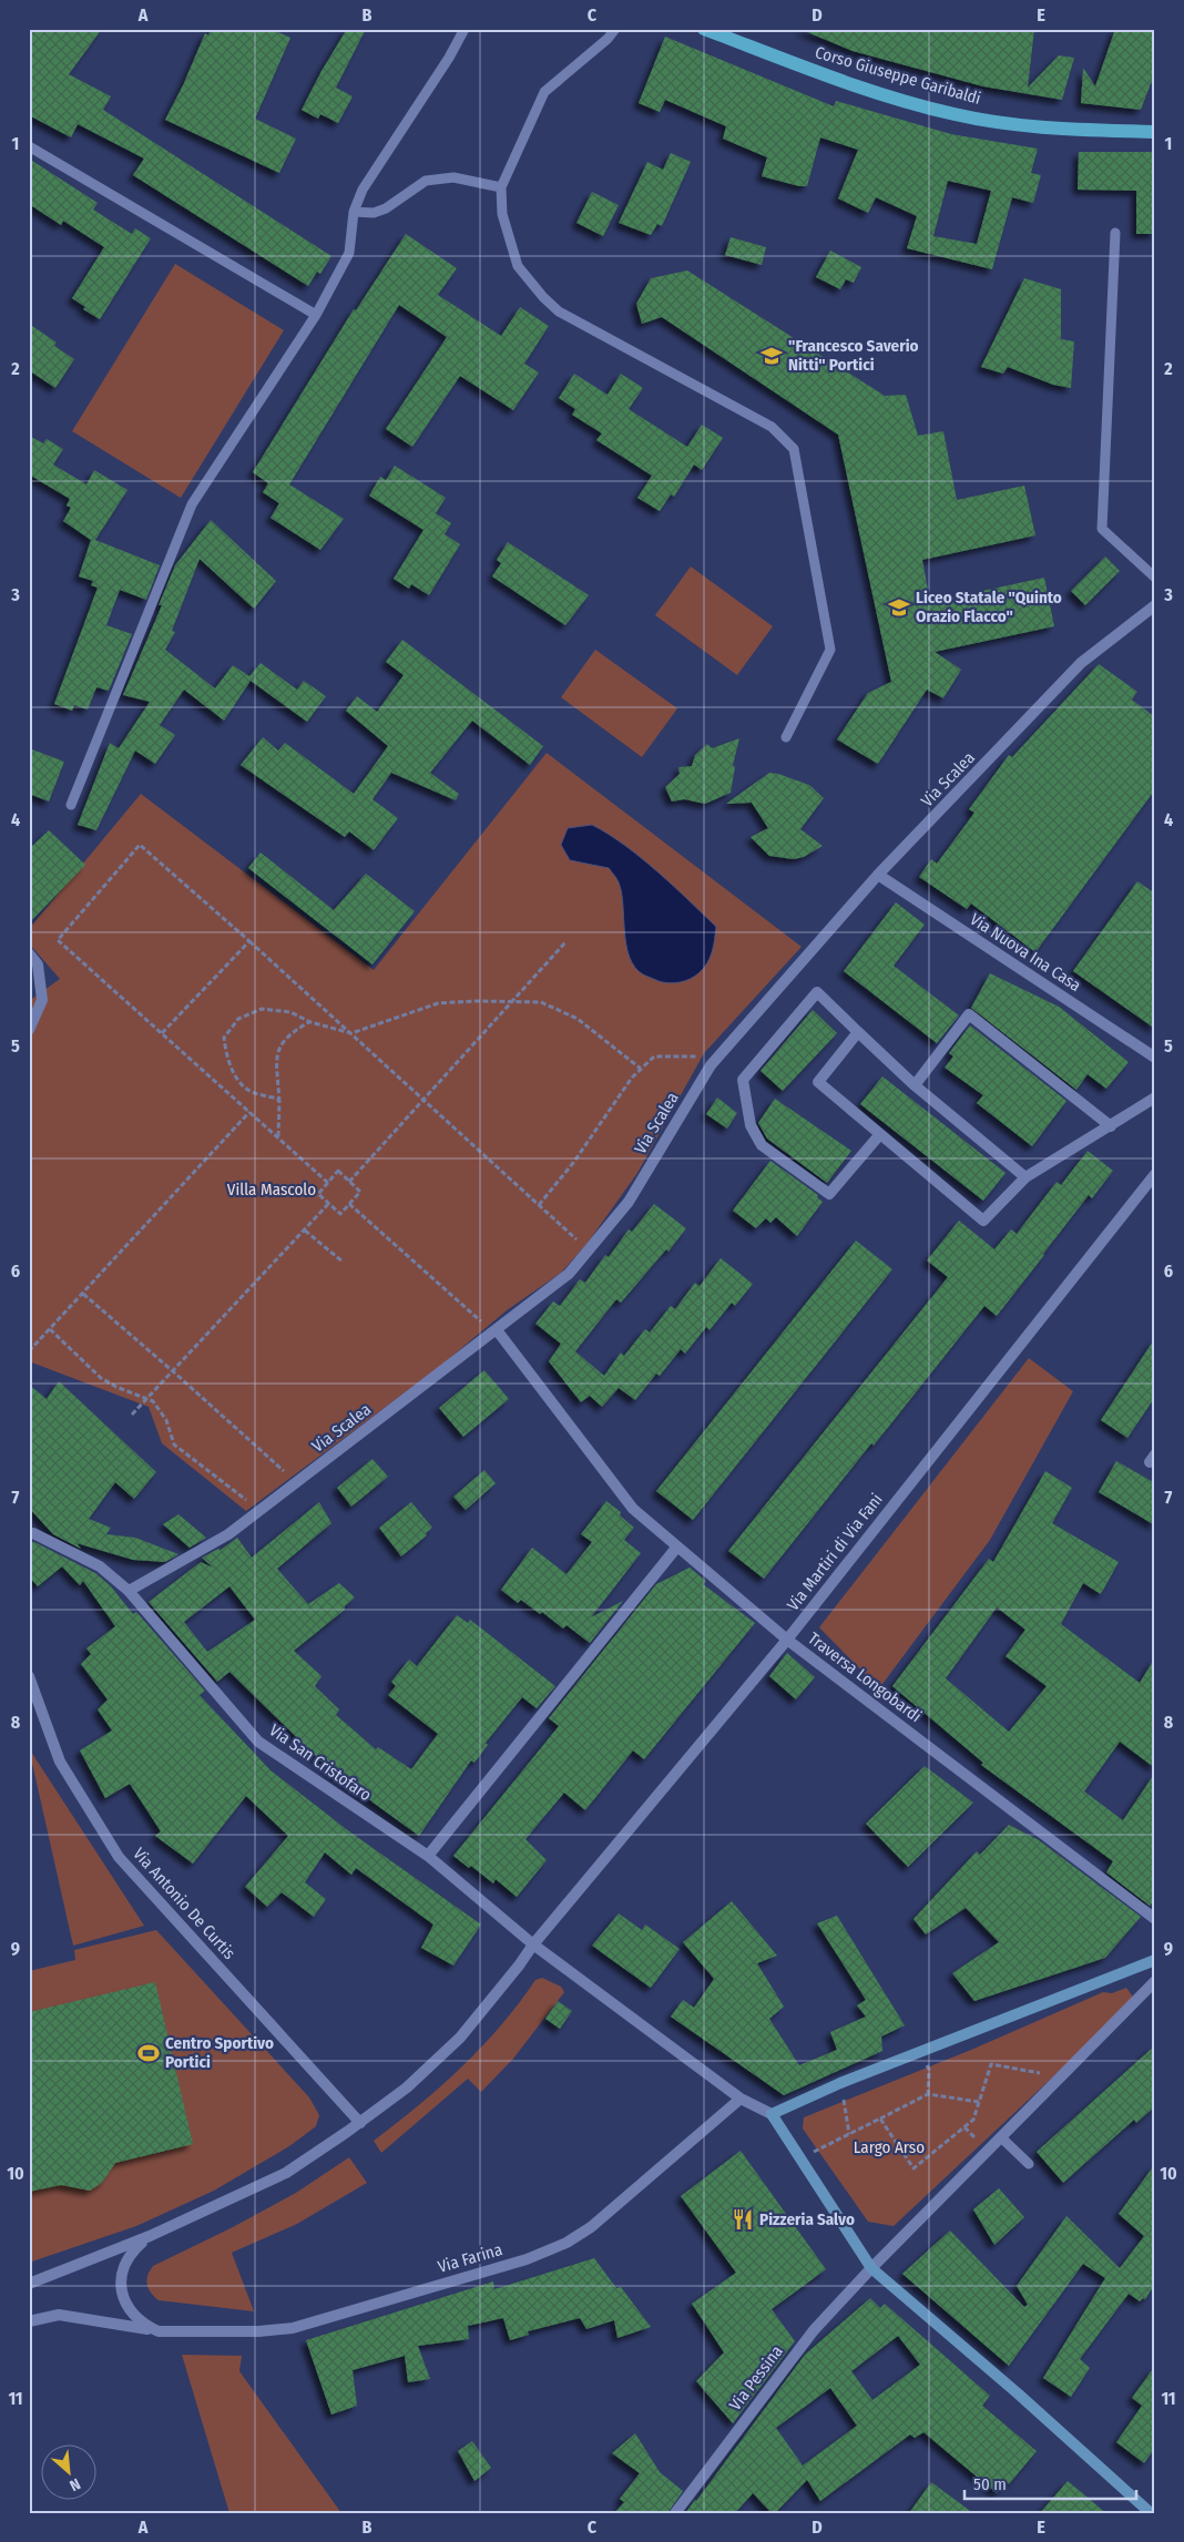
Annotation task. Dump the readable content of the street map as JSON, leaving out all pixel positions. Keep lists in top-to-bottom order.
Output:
{
  "streets": {
    "main road": ["Corso Giuseppe Garibaldi"],
    "street": [
      "Via Scalea",
      "Via Nuova Ina Casa",
      "Via Martiri di Via Fani",
      "Traversa Longobardi",
      "Via San Cristofaro",
      "Via Antonio De Curtis",
      "Via Farina",
      "Via Pessina"
    ]
  },
  "crossings": [
    ["Via Scalea", "Via Nuova Ina Casa"],
    ["Via Scalea", "Traversa Longobardi"],
    ["Via Scalea", "Via San Cristofaro"],
    ["Via Martiri di Via Fani", "Traversa Longobardi"],
    ["Via Martiri di Via Fani", "Via San Cristofaro"],
    ["Via Martiri di Via Fani", "Via Farina"],
    ["Via San Cristofaro", "Via Farina"],
    ["Via Antonio De Curtis", "Via Farina"]
  ],
  "parks": ["Villa Mascolo", "Largo Arso"],
  "places": {
    "school or university": ["\"Francesco Saverio Nitti\" Portici", "Liceo Statale \"Quinto Orazio Flacco\""],
    "sports": ["Centro Sportivo Portici"],
    "restaurant": ["Pizzeria Salvo"]
  },
  "scale_bar": "50 m",
  "north": "bottom right",
  "grid": {
    "columns": [
      "A",
      "B",
      "C",
      "D",
      "E"
    ],
    "rows": [
      "1",
      "2",
      "3",
      "4",
      "5",
      "6",
      "7",
      "8",
      "9",
      "10",
      "11"
    ]
  }
}
